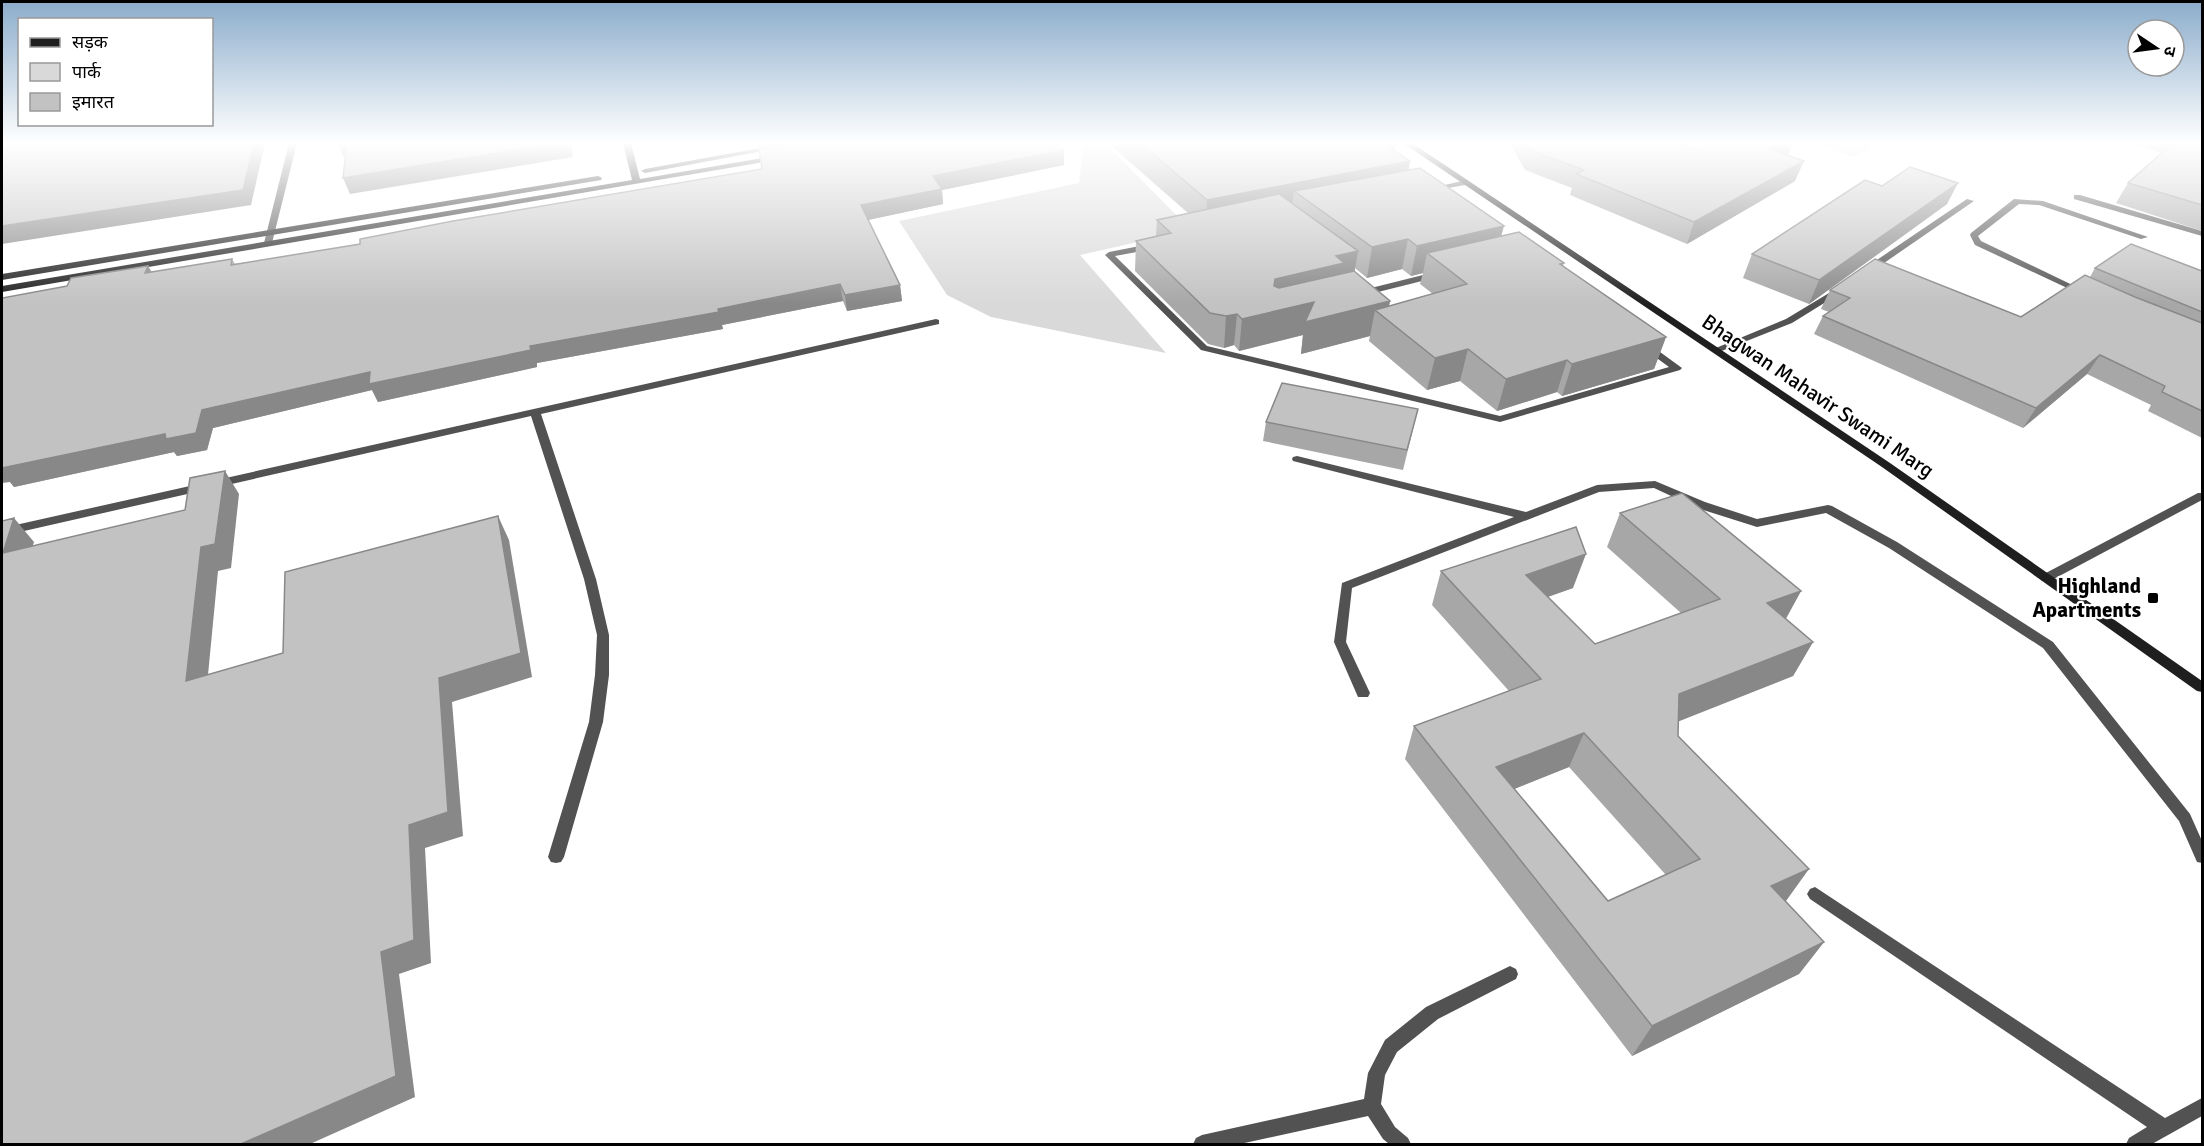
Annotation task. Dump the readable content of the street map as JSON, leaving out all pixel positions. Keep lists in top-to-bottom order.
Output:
{
  "streets": {
    "street": ["Bhagwan Mahavir Swami Marg"]
  },
  "places": {
    "transit": ["Highland Apartments"]
  },
  "legend": ["सड़क", "पार्क", "इमारत"],
  "north": "right"
}
